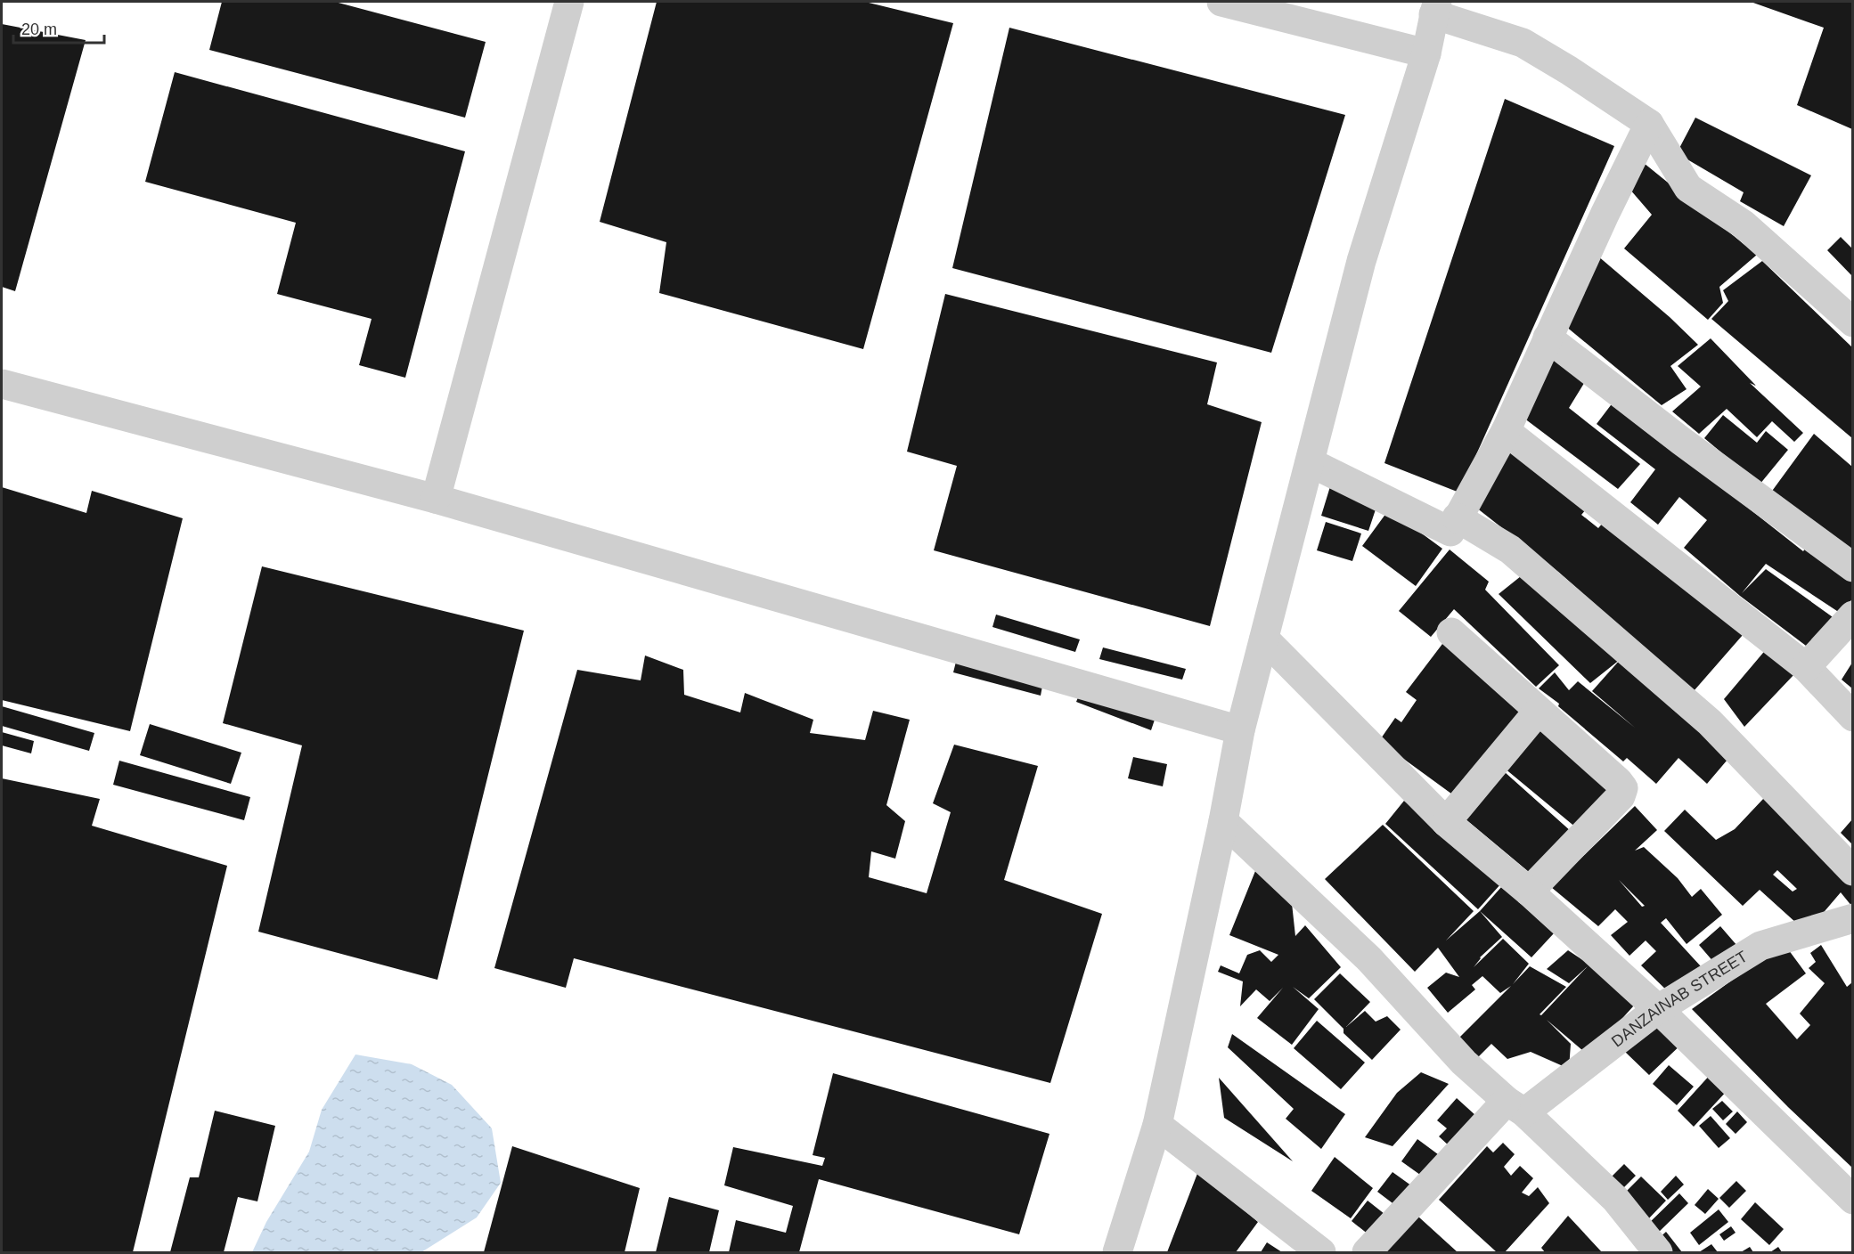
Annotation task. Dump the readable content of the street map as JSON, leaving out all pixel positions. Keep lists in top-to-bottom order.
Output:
{
  "streets": {
    "street": ["DANZAINAB STREET"]
  },
  "scale_bar": "20 m"
}
